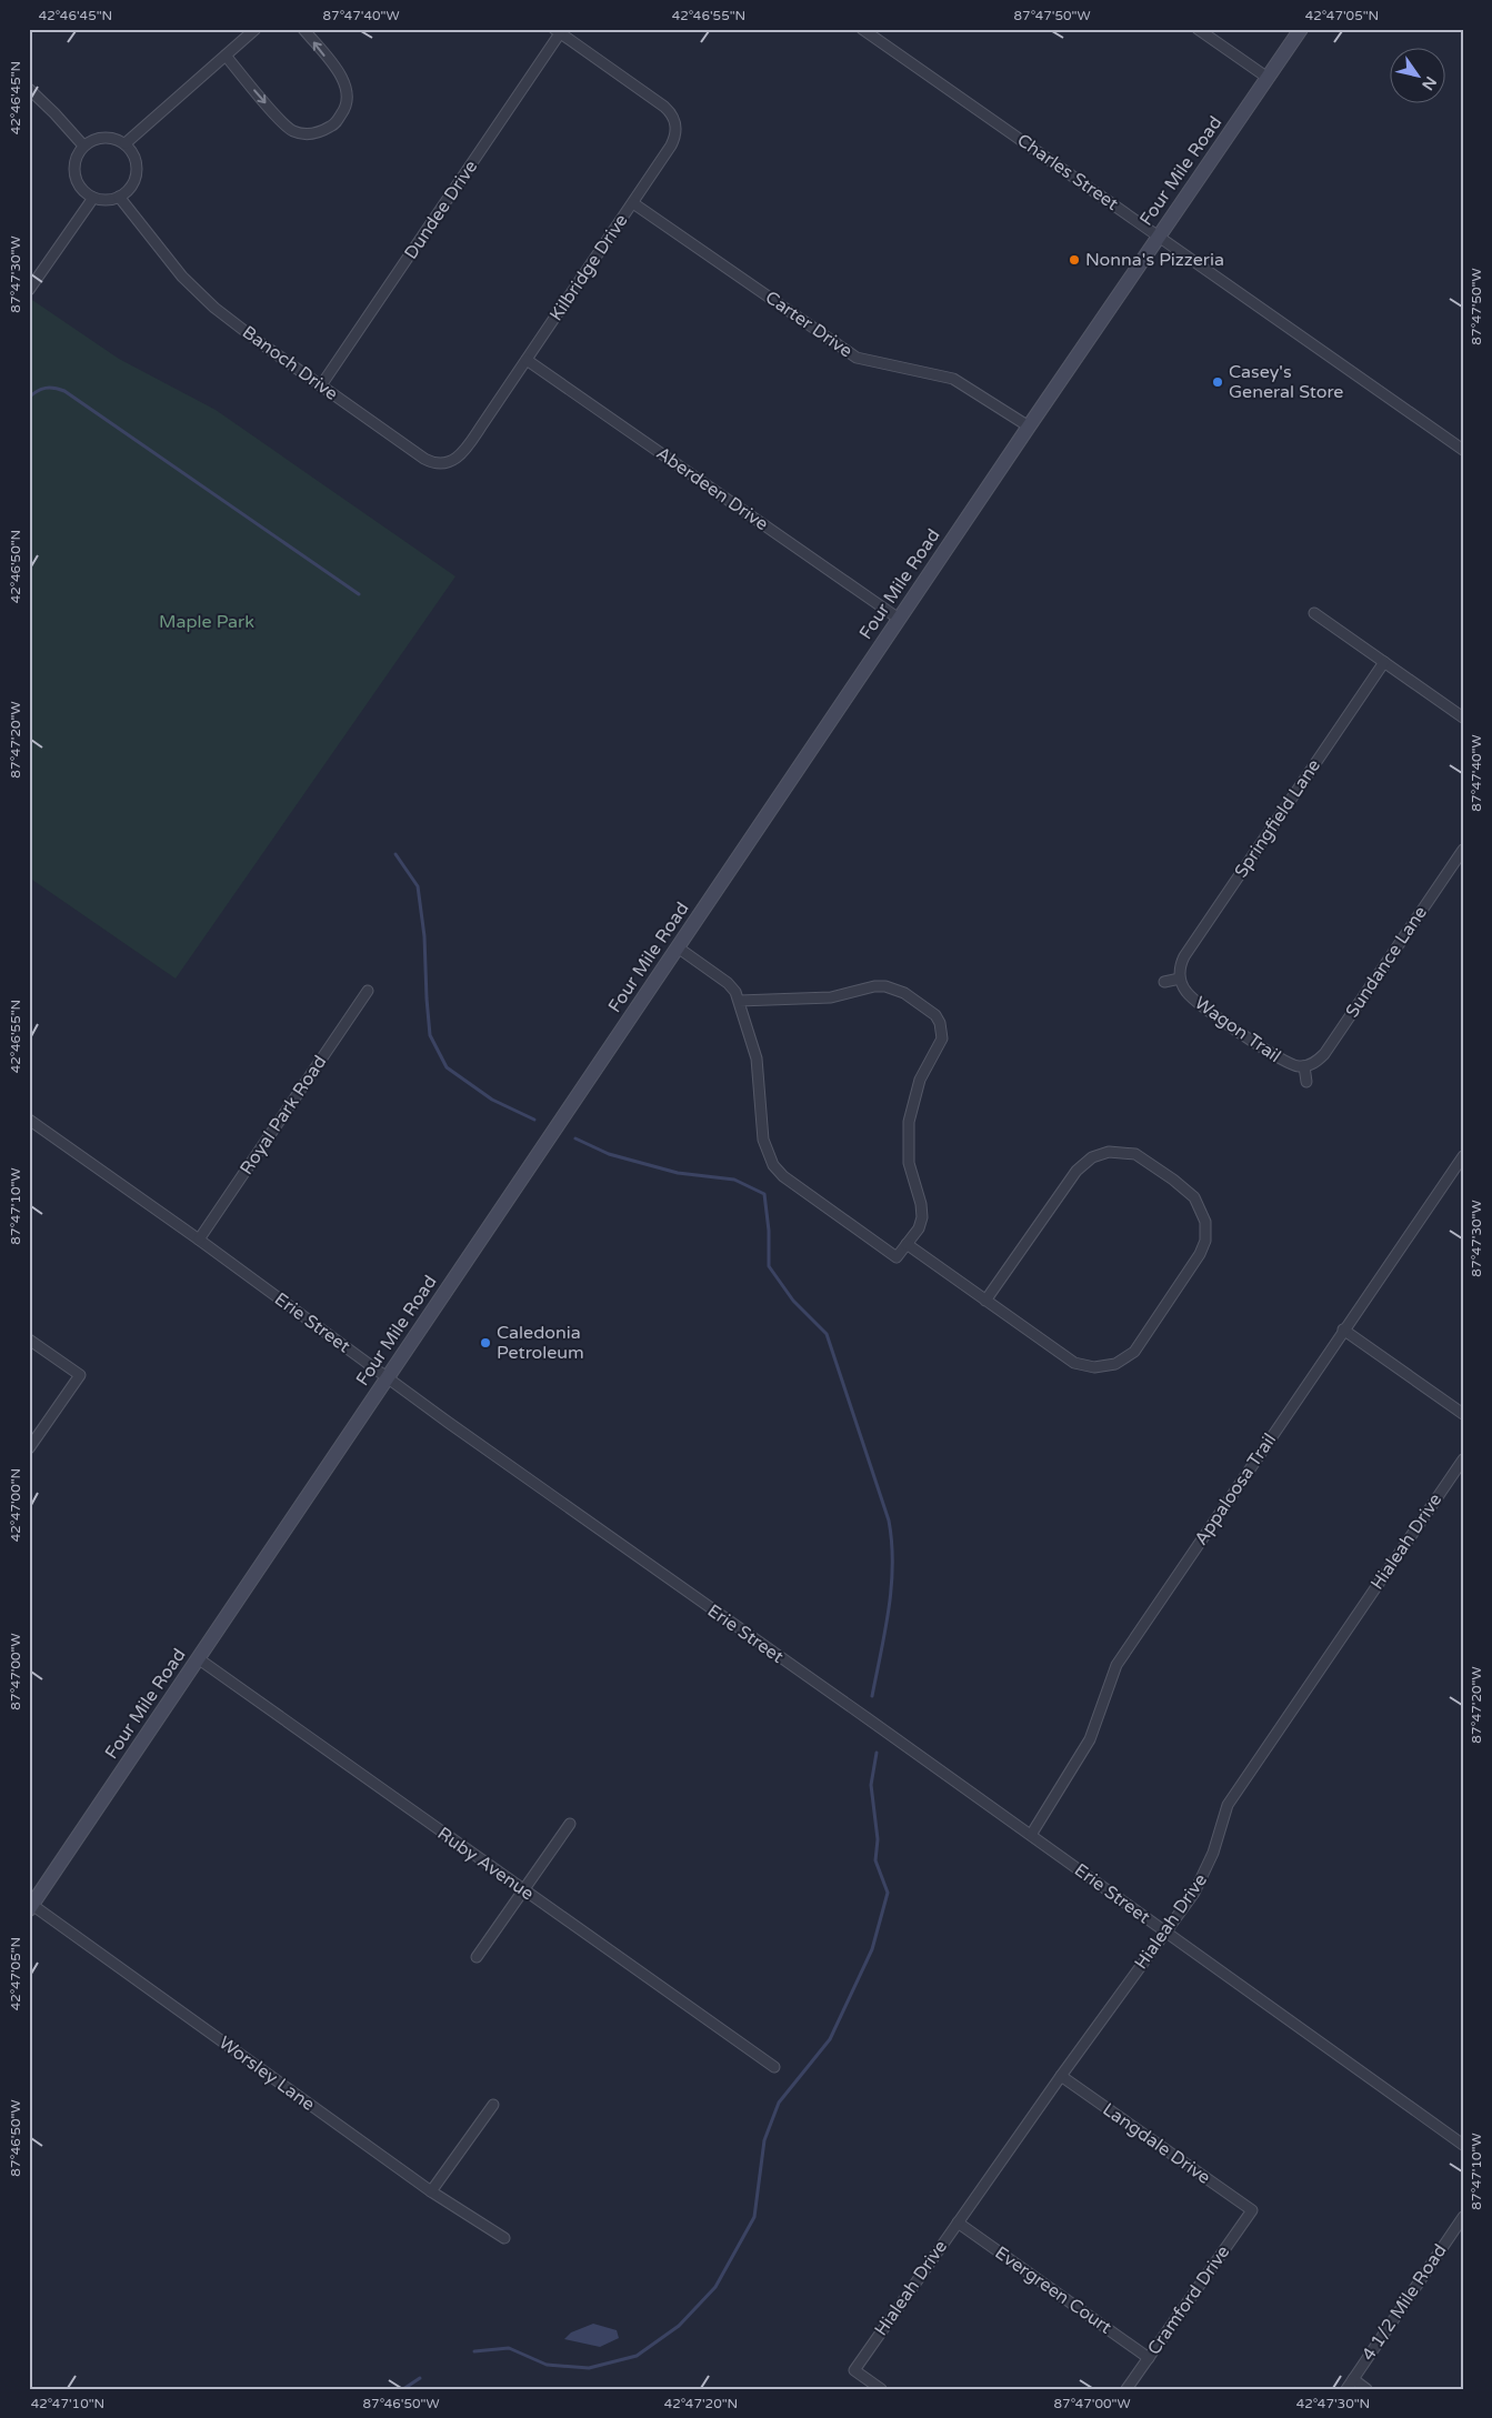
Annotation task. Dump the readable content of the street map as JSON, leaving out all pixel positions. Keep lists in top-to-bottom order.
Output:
{
  "streets": {
    "main road": ["Four Mile Road"],
    "street": [
      "Charles Street",
      "Dundee Drive",
      "Kilbridge Drive",
      "Carter Drive",
      "Banoch Drive",
      "Aberdeen Drive",
      "Springfield Lane",
      "Sundance Lane",
      "Wagon Trail",
      "Royal Park Road",
      "Erie Street",
      "Appaloosa Trail",
      "Hialeah Drive",
      "Ruby Avenue",
      "Worsley Lane",
      "Langdale Drive",
      "Evergreen Court",
      "Cramford Drive",
      "4 1/2 Mile Road"
    ]
  },
  "crossings": [
    ["Four Mile Road", "Charles Street"],
    ["Four Mile Road", "Carter Drive"],
    ["Four Mile Road", "Aberdeen Drive"],
    ["Four Mile Road", "Erie Street"],
    ["Four Mile Road", "Ruby Avenue"],
    ["Four Mile Road", "Worsley Lane"],
    ["Dundee Drive", "Kilbridge Drive"],
    ["Dundee Drive", "Banoch Drive"],
    ["Kilbridge Drive", "Carter Drive"],
    ["Kilbridge Drive", "Banoch Drive"],
    ["Kilbridge Drive", "Aberdeen Drive"],
    ["Springfield Lane", "Wagon Trail"],
    ["Sundance Lane", "Wagon Trail"],
    ["Royal Park Road", "Erie Street"],
    ["Erie Street", "Appaloosa Trail"],
    ["Erie Street", "Hialeah Drive"],
    ["Hialeah Drive", "Langdale Drive"],
    ["Hialeah Drive", "Evergreen Court"],
    ["Langdale Drive", "Cramford Drive"],
    ["Evergreen Court", "Cramford Drive"]
  ],
  "parks": ["Maple Park"],
  "places": ["Nonna's Pizzeria", "Casey's General Store", "Caledonia Petroleum"],
  "north": "bottom right",
  "coordinates": [
    "42°46'45\"N",
    "87°47'40\"W",
    "42°46'55\"N",
    "87°47'50\"W",
    "42°47'05\"N",
    "87°47'30\"W",
    "42°46'50\"N",
    "87°47'20\"W",
    "87°47'10\"W",
    "42°47'00\"N",
    "87°47'00\"W",
    "87°46'50\"W",
    "42°47'10\"N",
    "42°47'20\"N",
    "42°47'30\"N"
  ]
}
